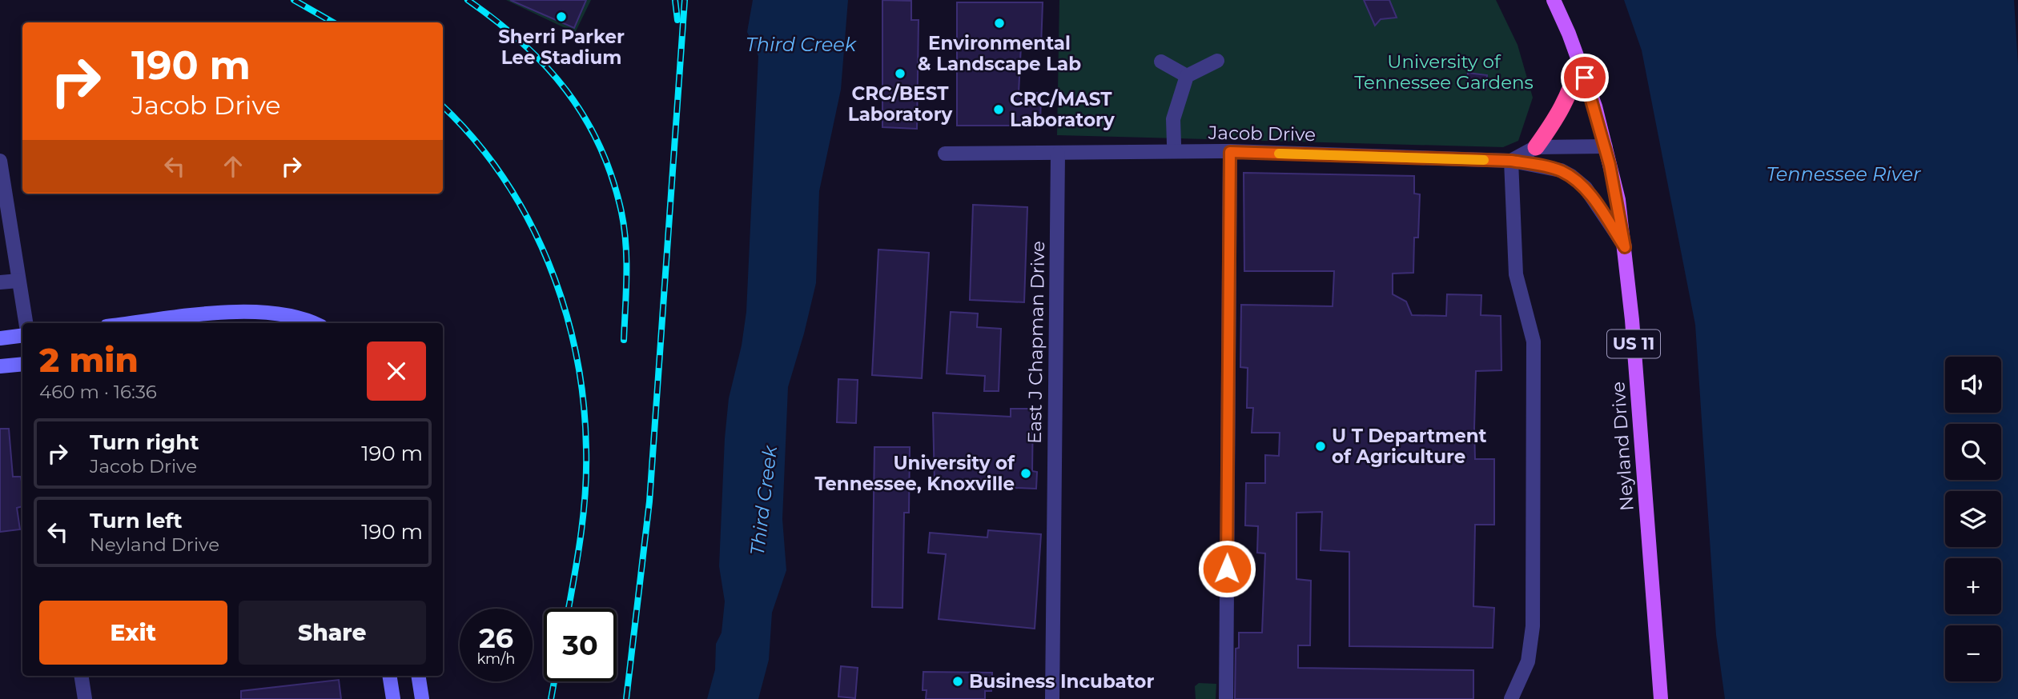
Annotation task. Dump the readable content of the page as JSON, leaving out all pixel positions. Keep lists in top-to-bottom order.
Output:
{
  "streets": {
    "main road": ["US 11", "Neyland Drive"],
    "street": ["Jacob Drive", "East J Chapman Drive"]
  },
  "crossings": [
    ["Jacob Drive", "East J Chapman Drive"],
    ["Jacob Drive", "Neyland Drive"]
  ],
  "water": ["Third Creek", "Tennessee River"],
  "parks": ["University of Tennessee Gardens"],
  "places": [
    "Sherri Parker Lee Stadium",
    "Environmental & Landscape Lab",
    "CRC/BEST Laboratory",
    "CRC/MAST Laboratory",
    "U T Department of Agriculture",
    "University of Tennessee, Knoxville",
    "Business Incubator"
  ],
  "page": {
    "turn": ["190 m", "Jacob Drive"],
    "heading": ["2 min", "460 m · 16:36"],
    "map_buttons": ["+", "−"],
    "list": [
      {
        "name": "Turn right",
        "note": "Jacob Drive",
        "value": "190 m"
      },
      {
        "name": "Turn left",
        "note": "Neyland Drive",
        "value": "190 m"
      }
    ],
    "buttons": ["Exit", "Share"],
    "speed": "26 km/h",
    "limit": "30"
  }
}
